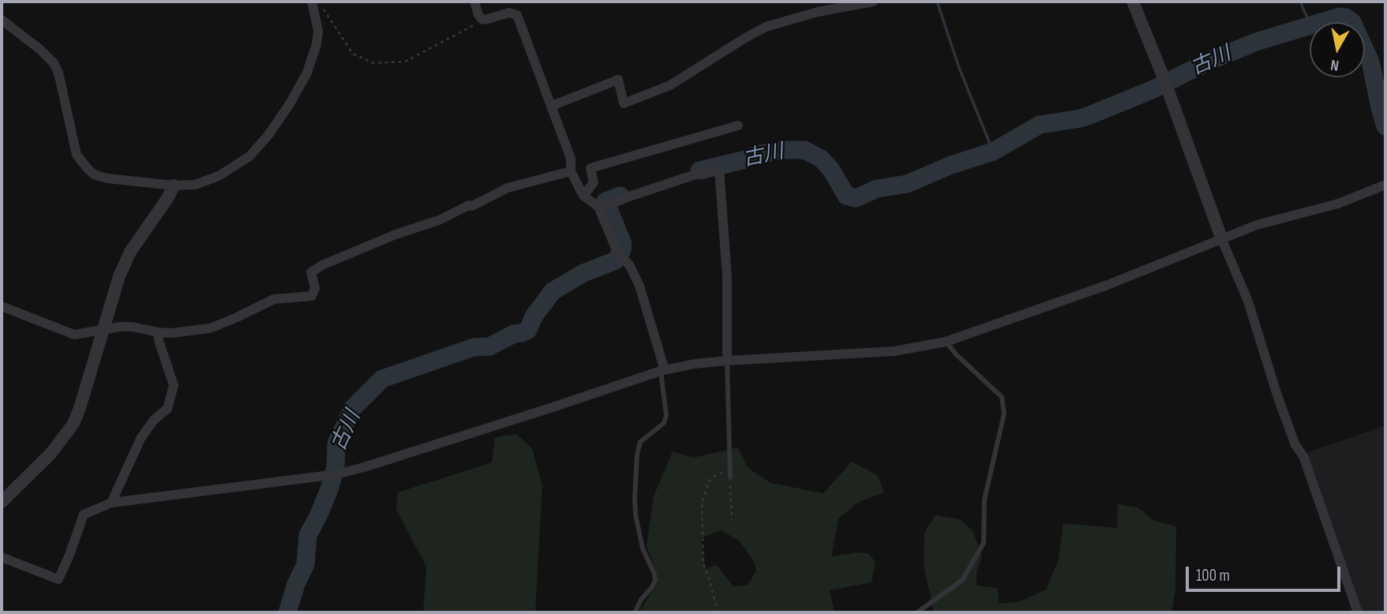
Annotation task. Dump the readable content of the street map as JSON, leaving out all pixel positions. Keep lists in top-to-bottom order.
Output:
{
  "water": ["古川"],
  "scale_bar": "100 m",
  "north": "bottom"
}
